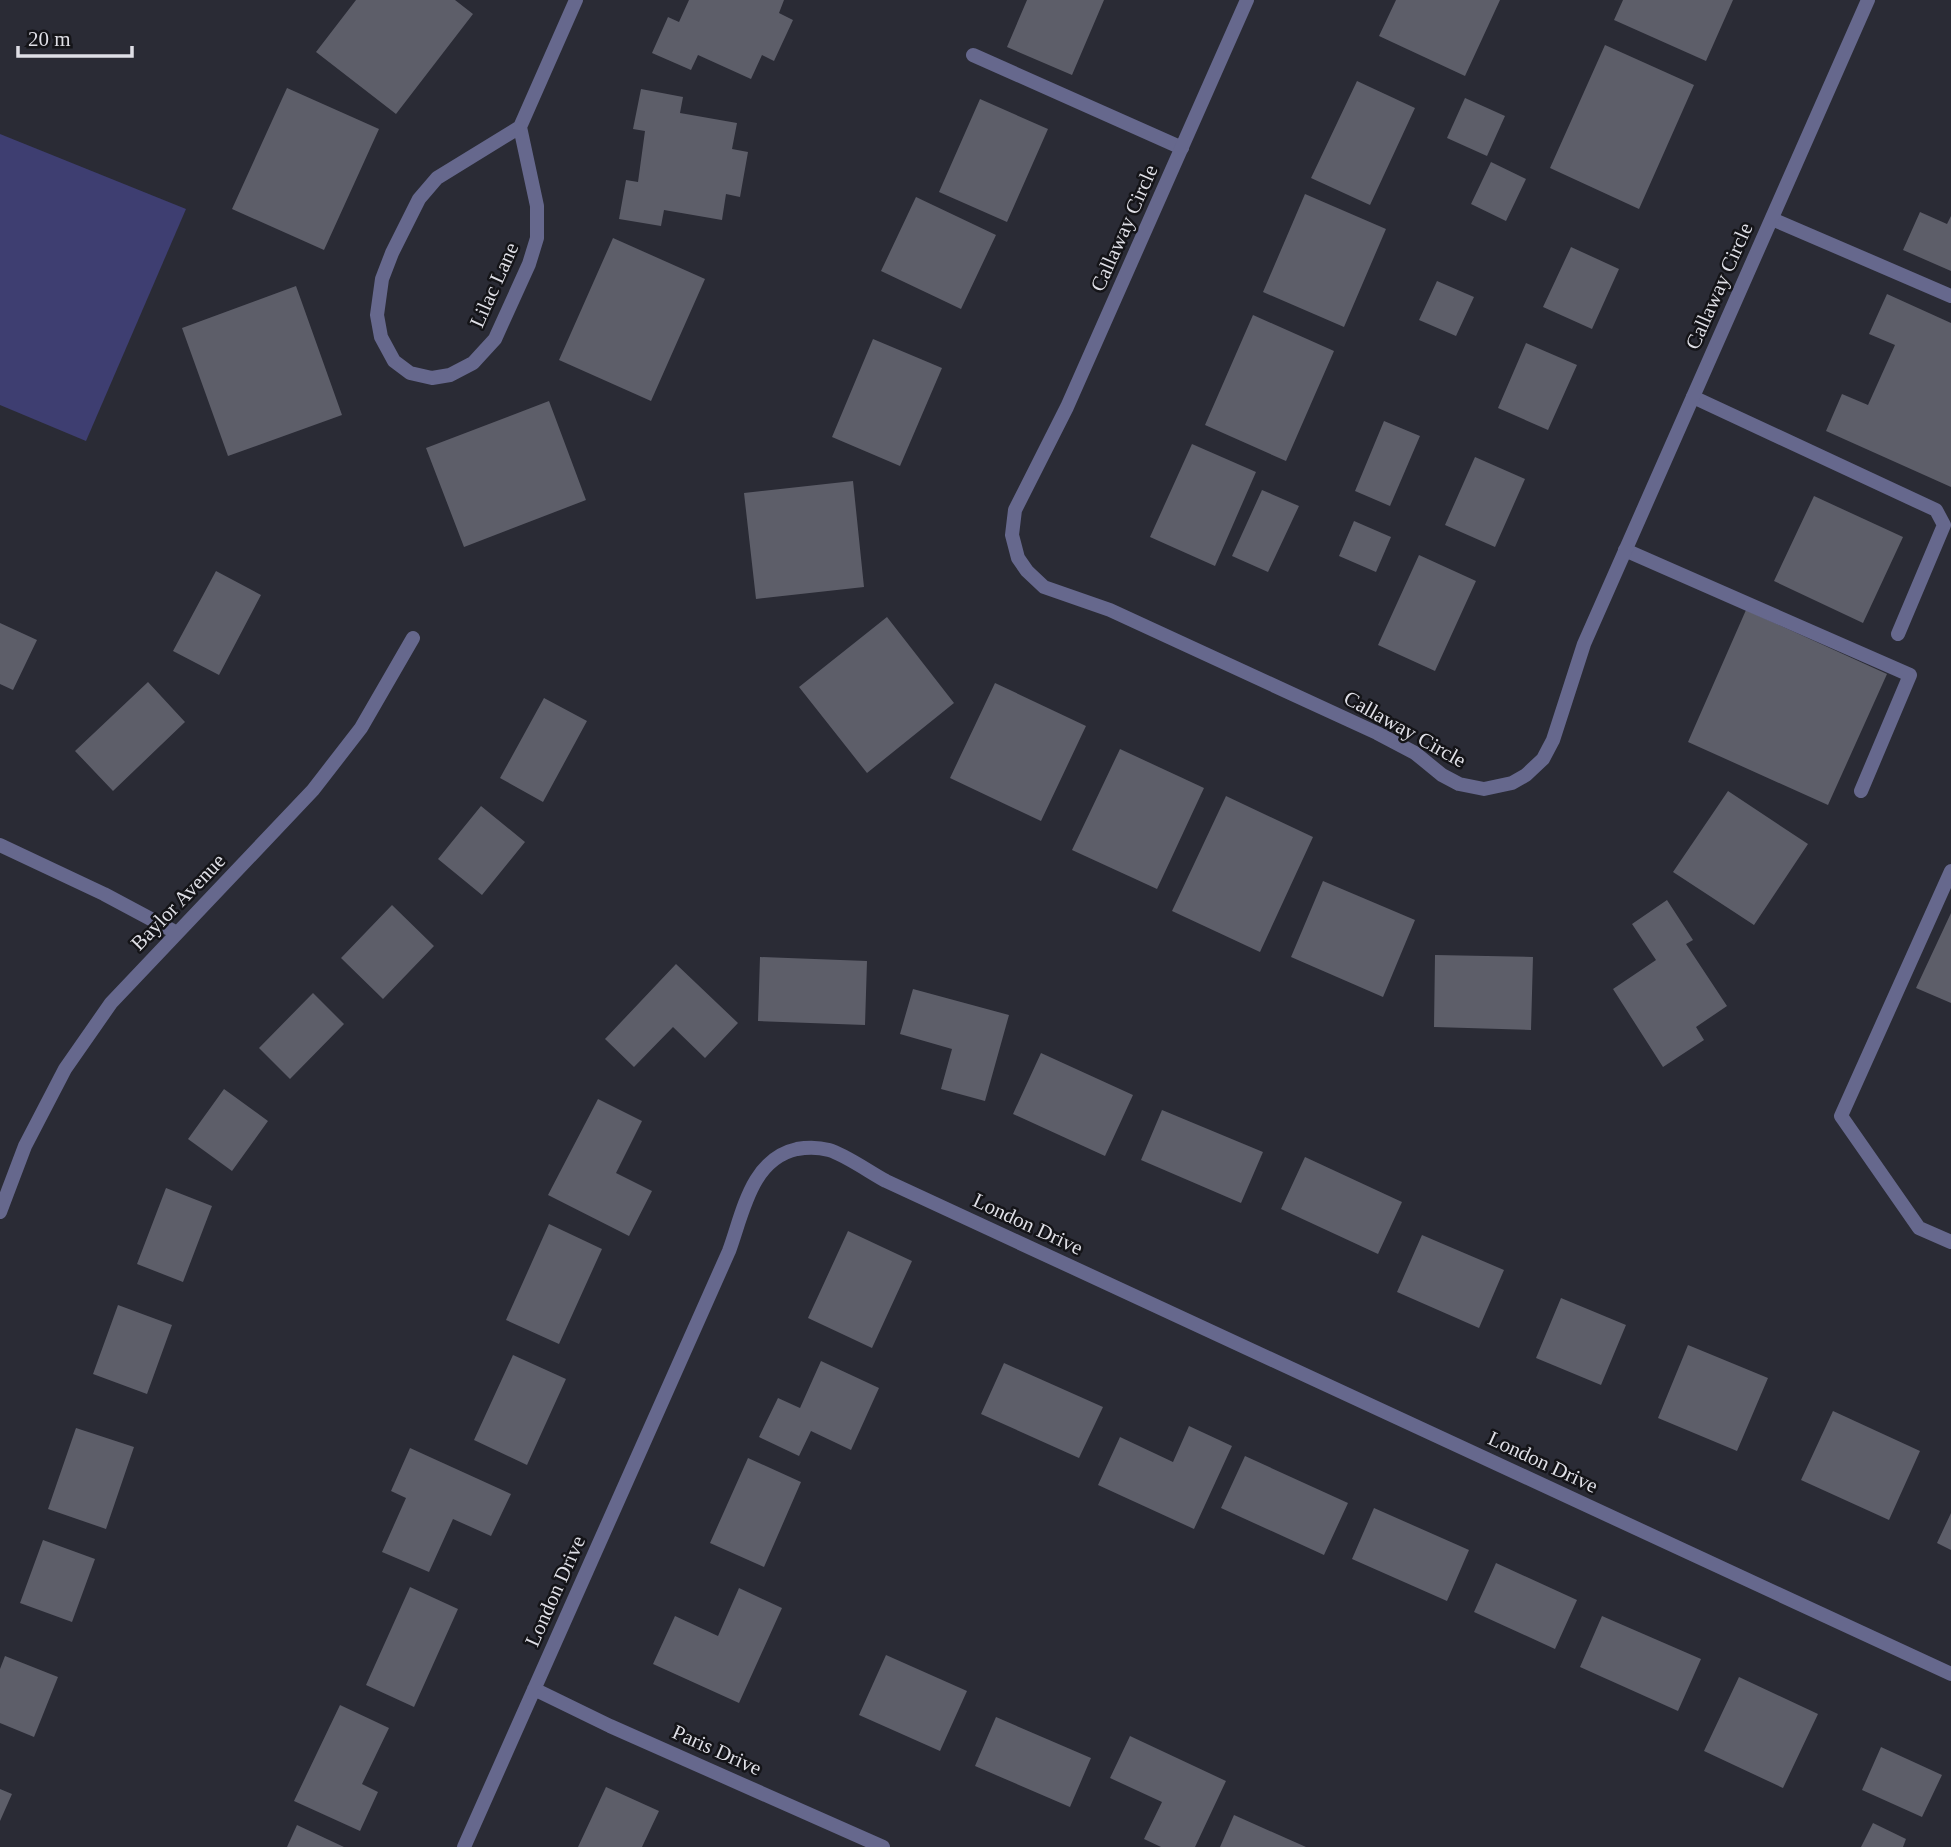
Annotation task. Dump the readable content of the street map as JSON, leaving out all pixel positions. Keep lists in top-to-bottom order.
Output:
{
  "streets": {
    "street": [
      "Callaway Circle",
      "Lilac Lane",
      "Baylor Avenue",
      "London Drive",
      "Paris Drive"
    ]
  },
  "crossings": [
    ["London Drive", "Paris Drive"]
  ],
  "scale_bar": "20 m"
}
